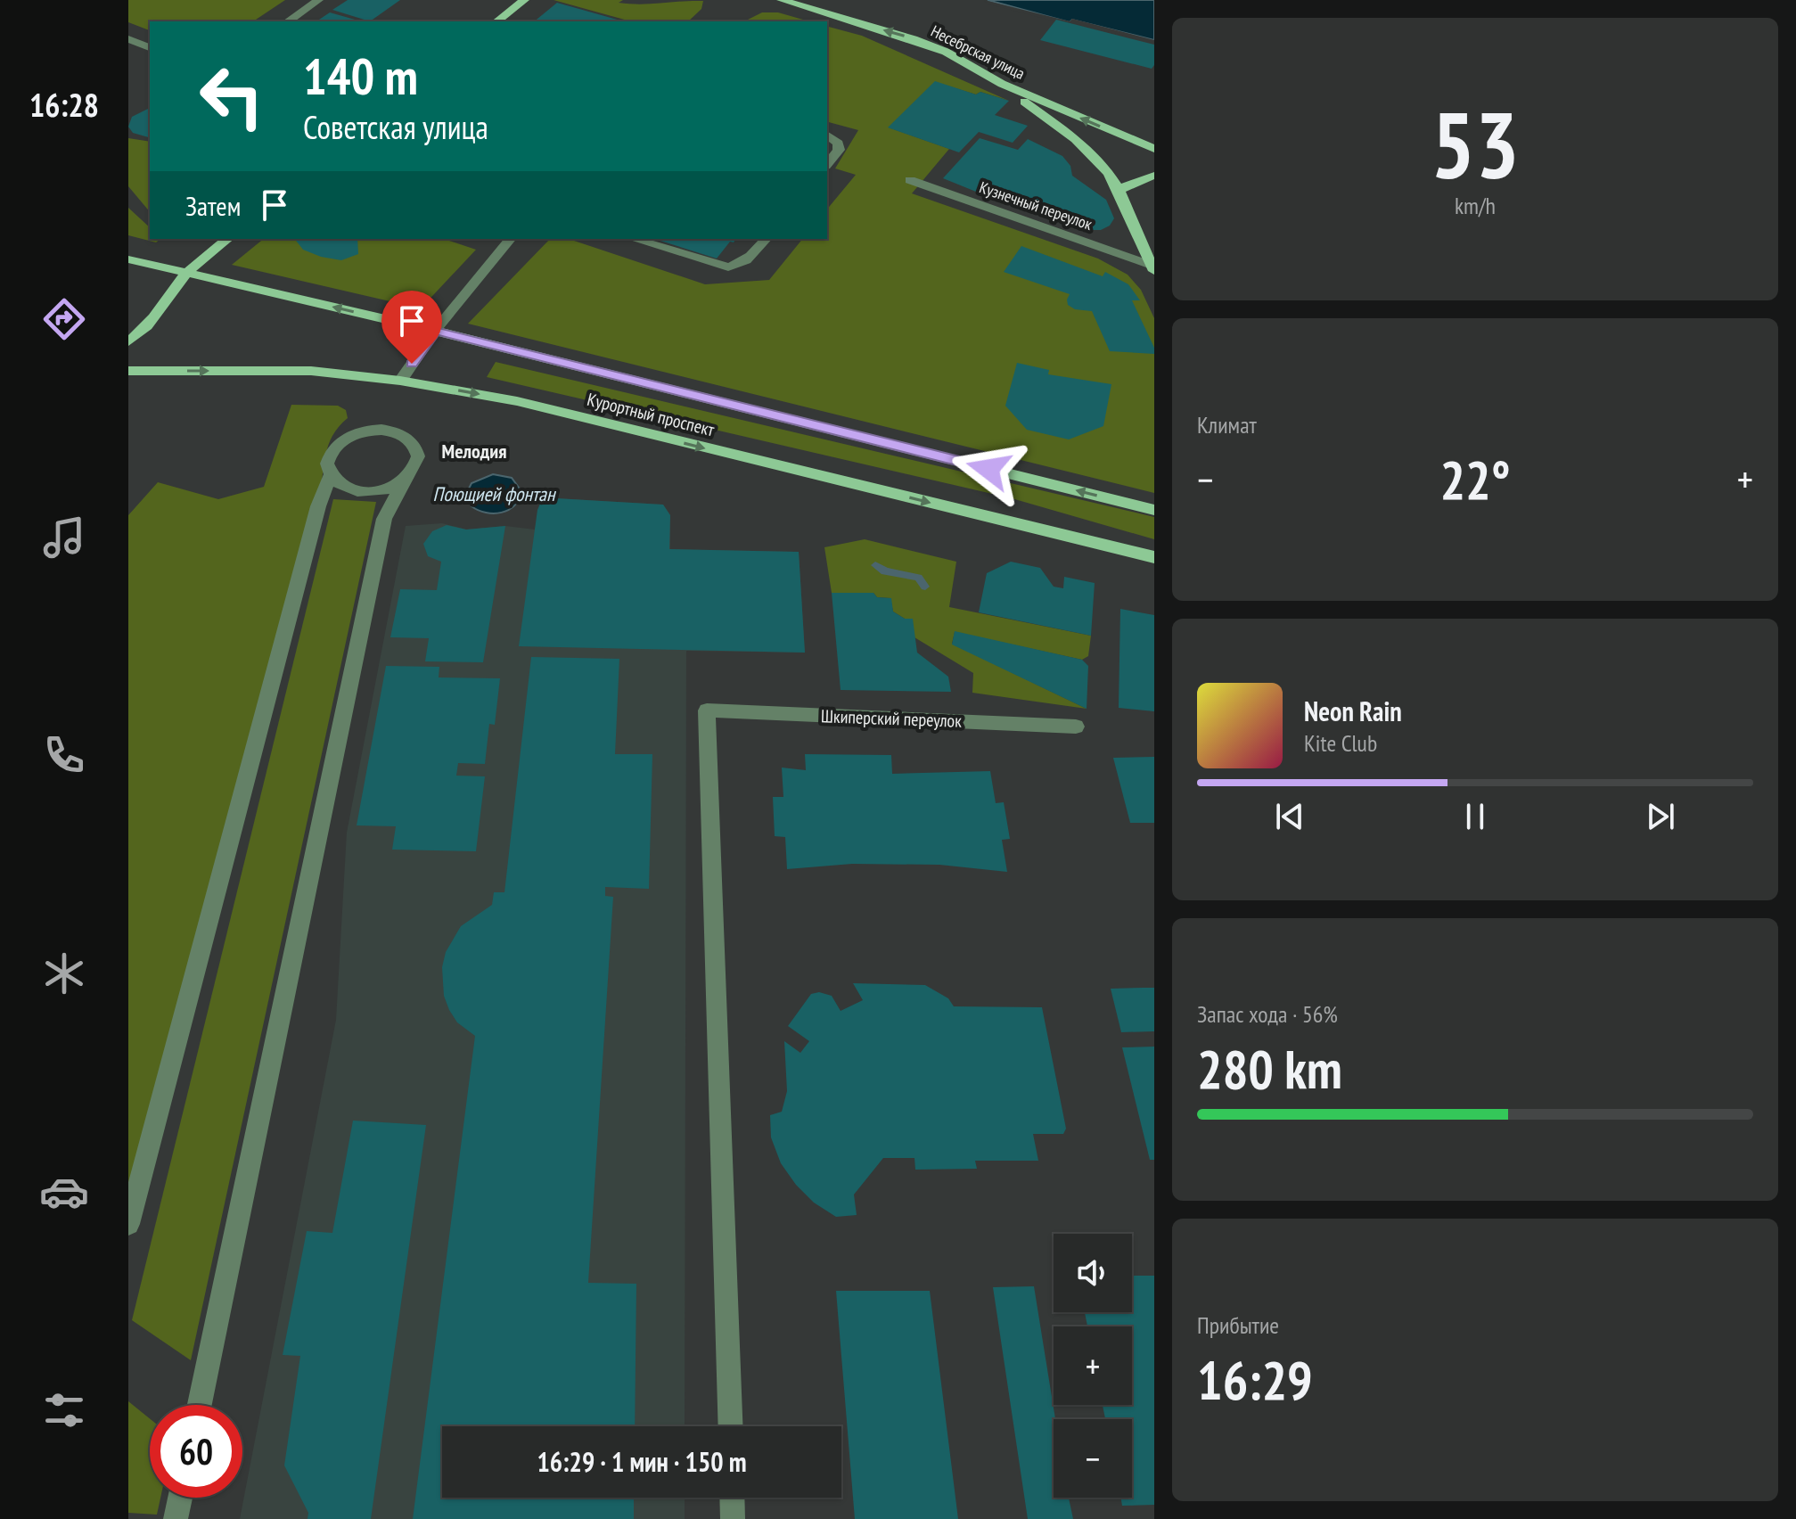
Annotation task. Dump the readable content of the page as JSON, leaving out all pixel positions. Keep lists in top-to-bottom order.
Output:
{
  "streets": {
    "main road": ["Несебрская улица", "Курортный проспект"],
    "street": ["Кузнечный переулок", "Шкиперский переулок"]
  },
  "districts": ["Мелодия"],
  "water": ["Поющией фонтан"],
  "page": {
    "tabs": "16:28",
    "tile": [
      ["53", "km/h"],
      "Климат",
      ["Запас хода · 56%", "280 km"],
      ["Прибытие", "16:29"]
    ],
    "turn": ["140 m", "Советская улица"],
    "then": "Затем",
    "heat": ["−", "22°", "+"],
    "song": ["Neon Rain", "Kite Club"],
    "map_buttons": ["+", "−"],
    "limit": "60",
    "trip": "16:29 · 1 мин · 150 m"
  }
}
